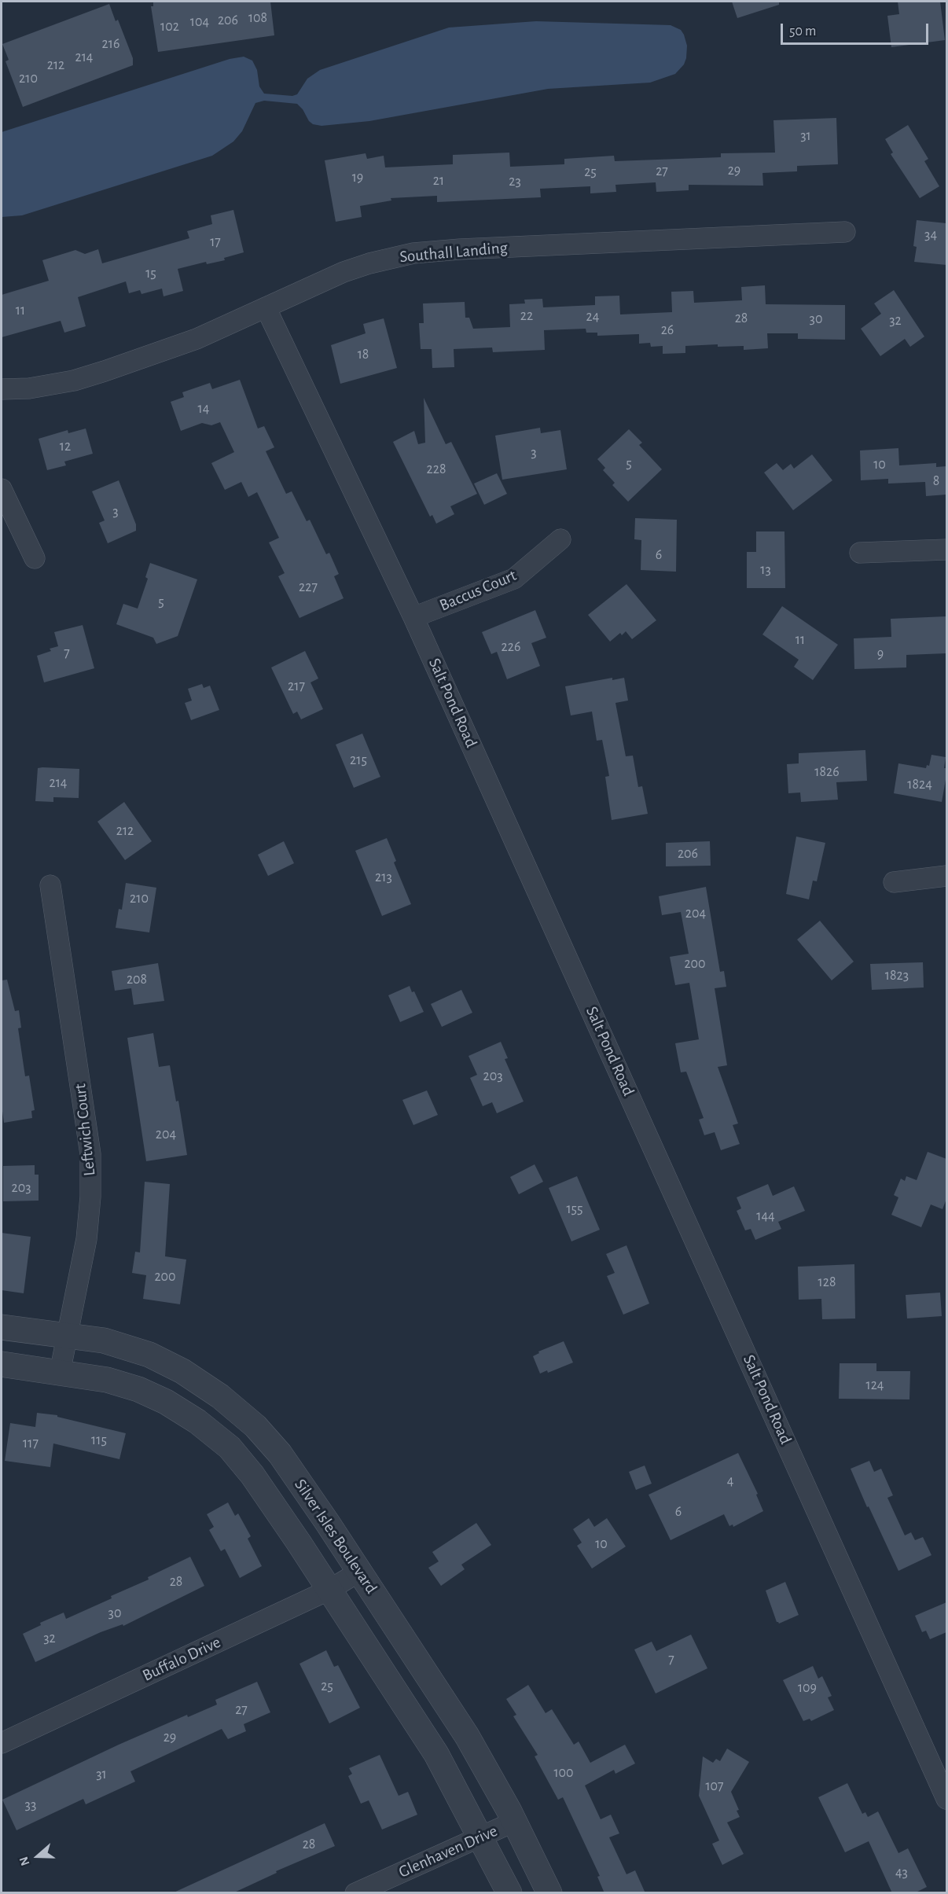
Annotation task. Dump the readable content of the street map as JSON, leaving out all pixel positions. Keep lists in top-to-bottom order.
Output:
{
  "streets": {
    "street": [
      "Southall Landing",
      "Baccus Court",
      "Salt Pond Road",
      "Leftwich Court",
      "Silver Isles Boulevard",
      "Buffalo Drive",
      "Glenhaven Drive"
    ]
  },
  "crossings": [
    ["Southall Landing", "Salt Pond Road"],
    ["Baccus Court", "Salt Pond Road"],
    ["Leftwich Court", "Silver Isles Boulevard"],
    ["Silver Isles Boulevard", "Buffalo Drive"],
    ["Silver Isles Boulevard", "Glenhaven Drive"]
  ],
  "house_numbers": [
    "108",
    "206",
    "104",
    "102",
    "216",
    "214",
    "212",
    "210",
    "31",
    "29",
    "27",
    "25",
    "19",
    "21",
    "23",
    "34",
    "17",
    "15",
    "11",
    "22",
    "24",
    "28",
    "30",
    "32",
    "26",
    "18",
    "14",
    "12",
    "3",
    "5",
    "10",
    "228",
    "8",
    "3",
    "6",
    "13",
    "227",
    "5",
    "11",
    "226",
    "7",
    "9",
    "217",
    "215",
    "1826",
    "214",
    "1824",
    "212",
    "206",
    "213",
    "210",
    "204",
    "200",
    "1823",
    "208",
    "203",
    "204",
    "203",
    "155",
    "144",
    "200",
    "128",
    "124",
    "115",
    "117",
    "4",
    "6",
    "10",
    "28",
    "30",
    "32",
    "7",
    "25",
    "109",
    "27",
    "29",
    "100",
    "31",
    "107",
    "33",
    "28",
    "43"
  ],
  "scale_bar": "50 m",
  "north": "left"
}
